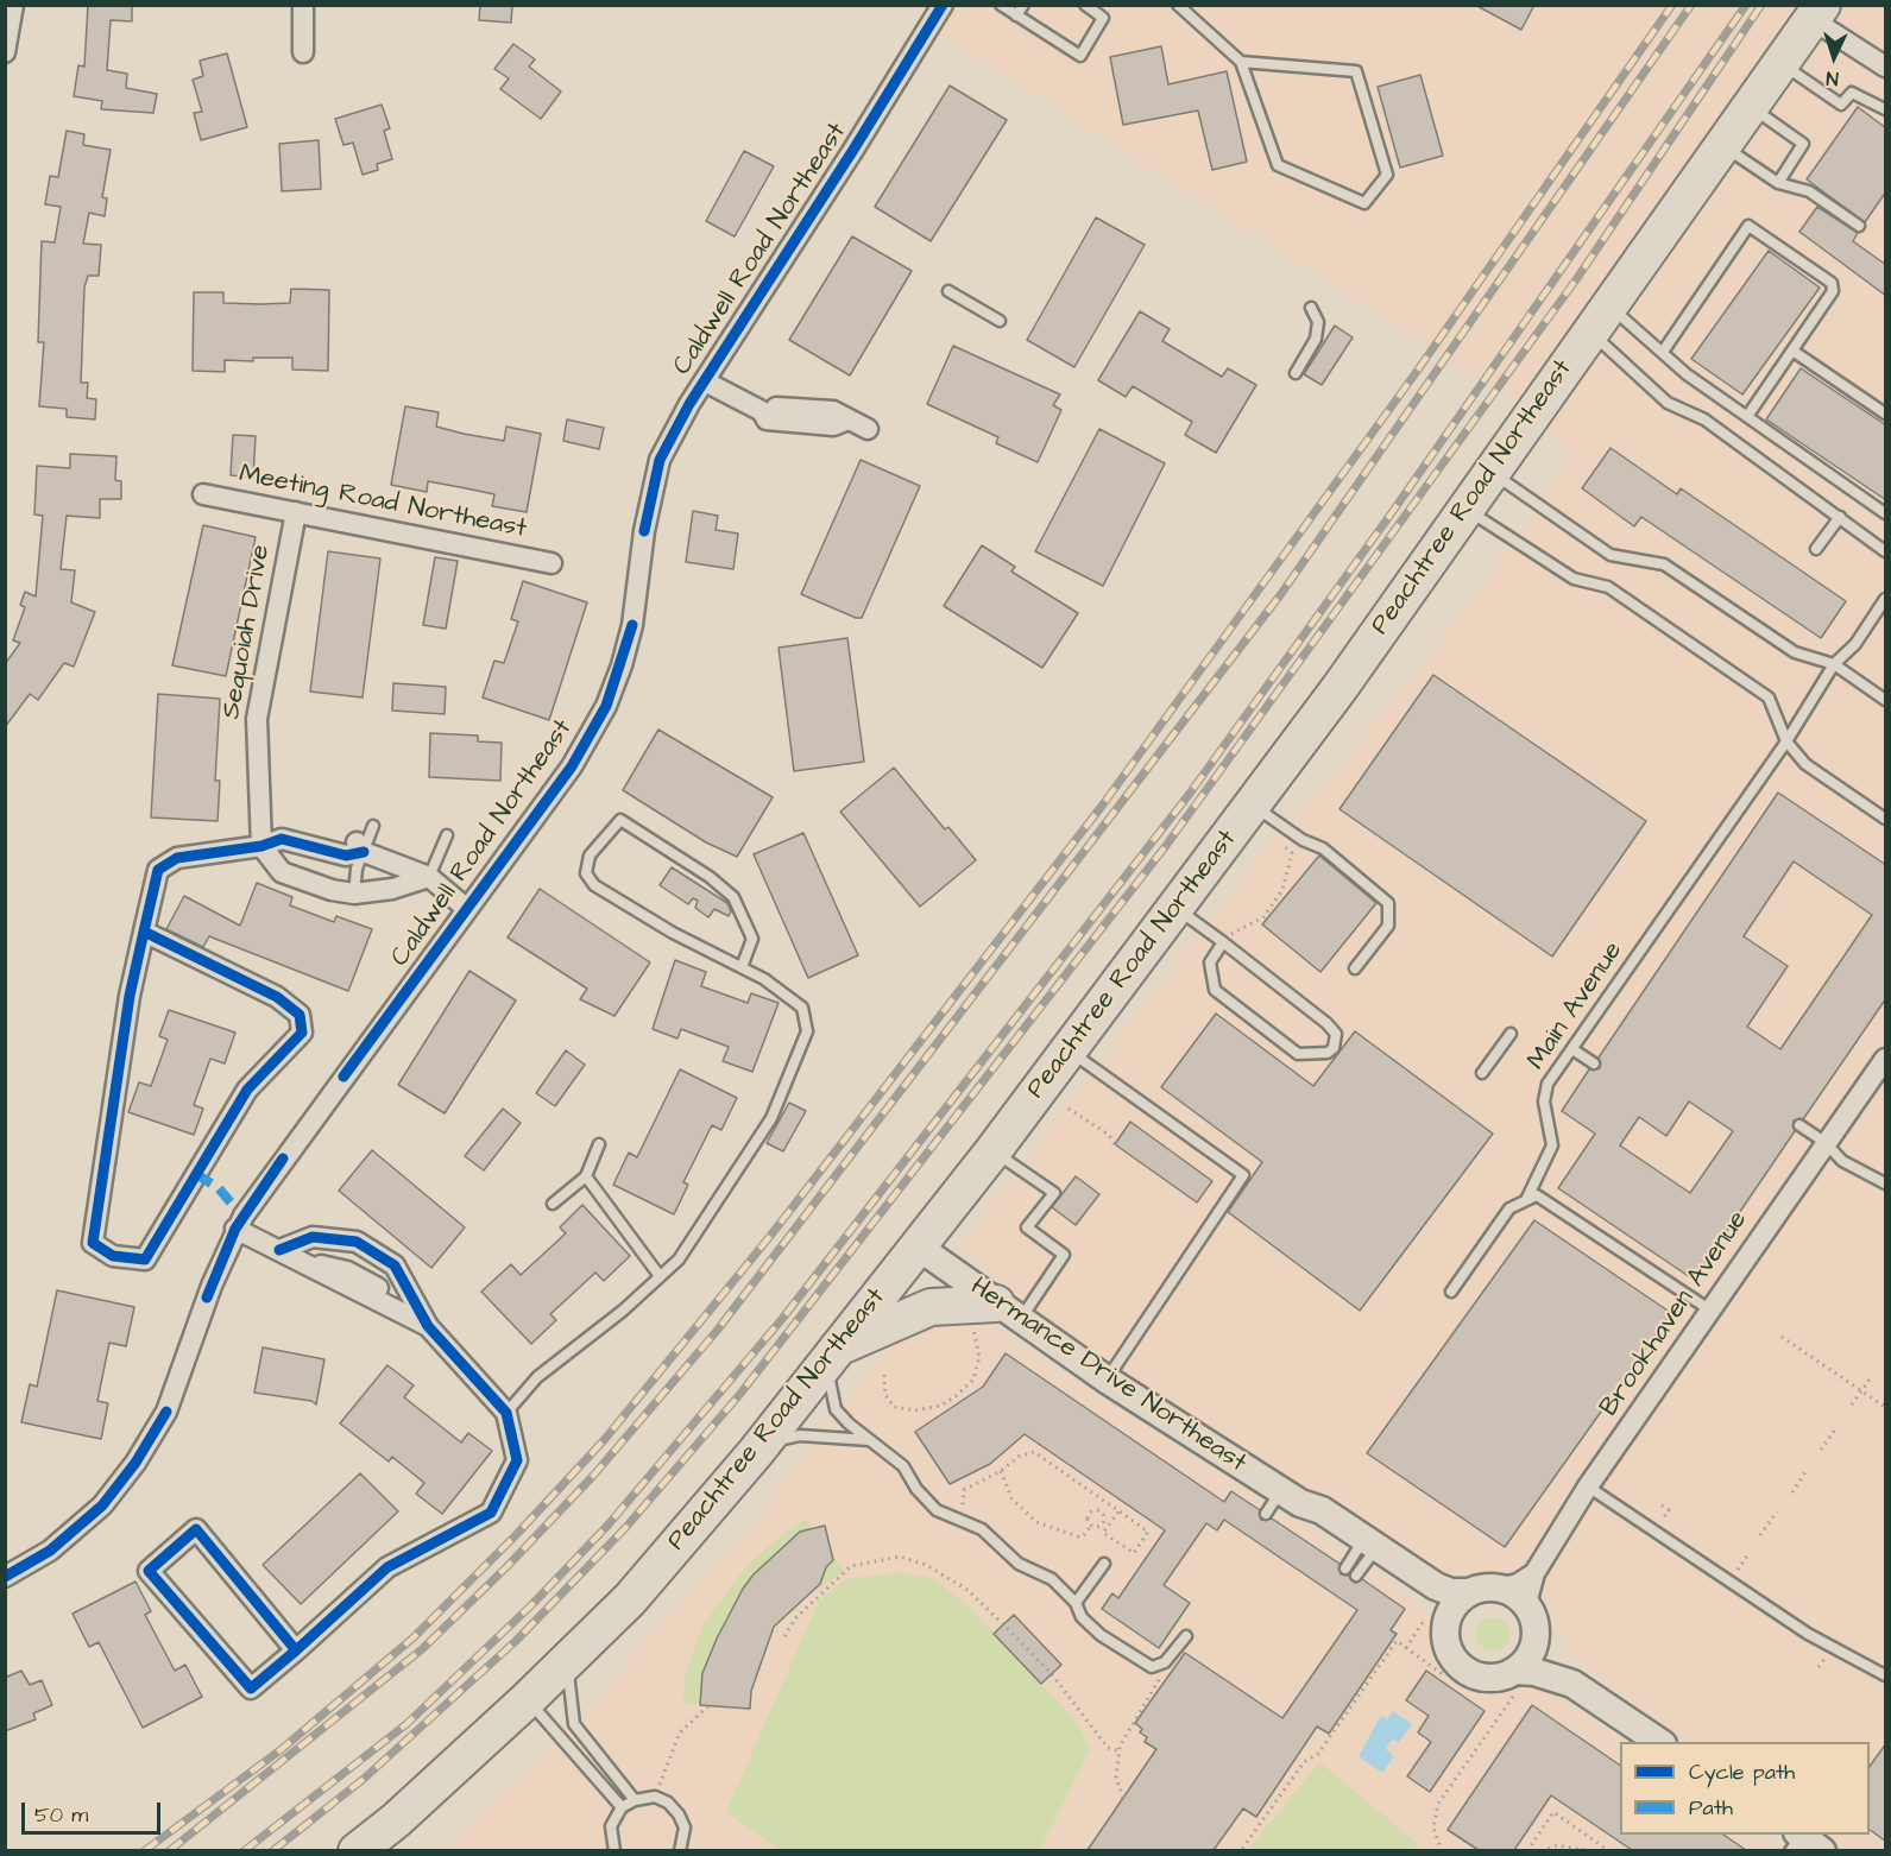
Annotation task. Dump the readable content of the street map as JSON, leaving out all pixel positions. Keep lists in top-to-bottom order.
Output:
{
  "streets": {
    "highway": ["Peachtree Road Northeast"],
    "street": [
      "Caldwell Road Northeast",
      "Meeting Road Northeast",
      "Sequoiah Drive",
      "Brookhaven Avenue",
      "Hermance Drive Northeast"
    ],
    "lane": ["Main Avenue"]
  },
  "crossings": [
    ["Peachtree Road Northeast", "Hermance Drive Northeast"],
    ["Meeting Road Northeast", "Sequoiah Drive"],
    ["Brookhaven Avenue", "Hermance Drive Northeast"]
  ],
  "legend": ["Cycle path", "Path"],
  "scale_bar": "50 m",
  "north": "bottom"
}
